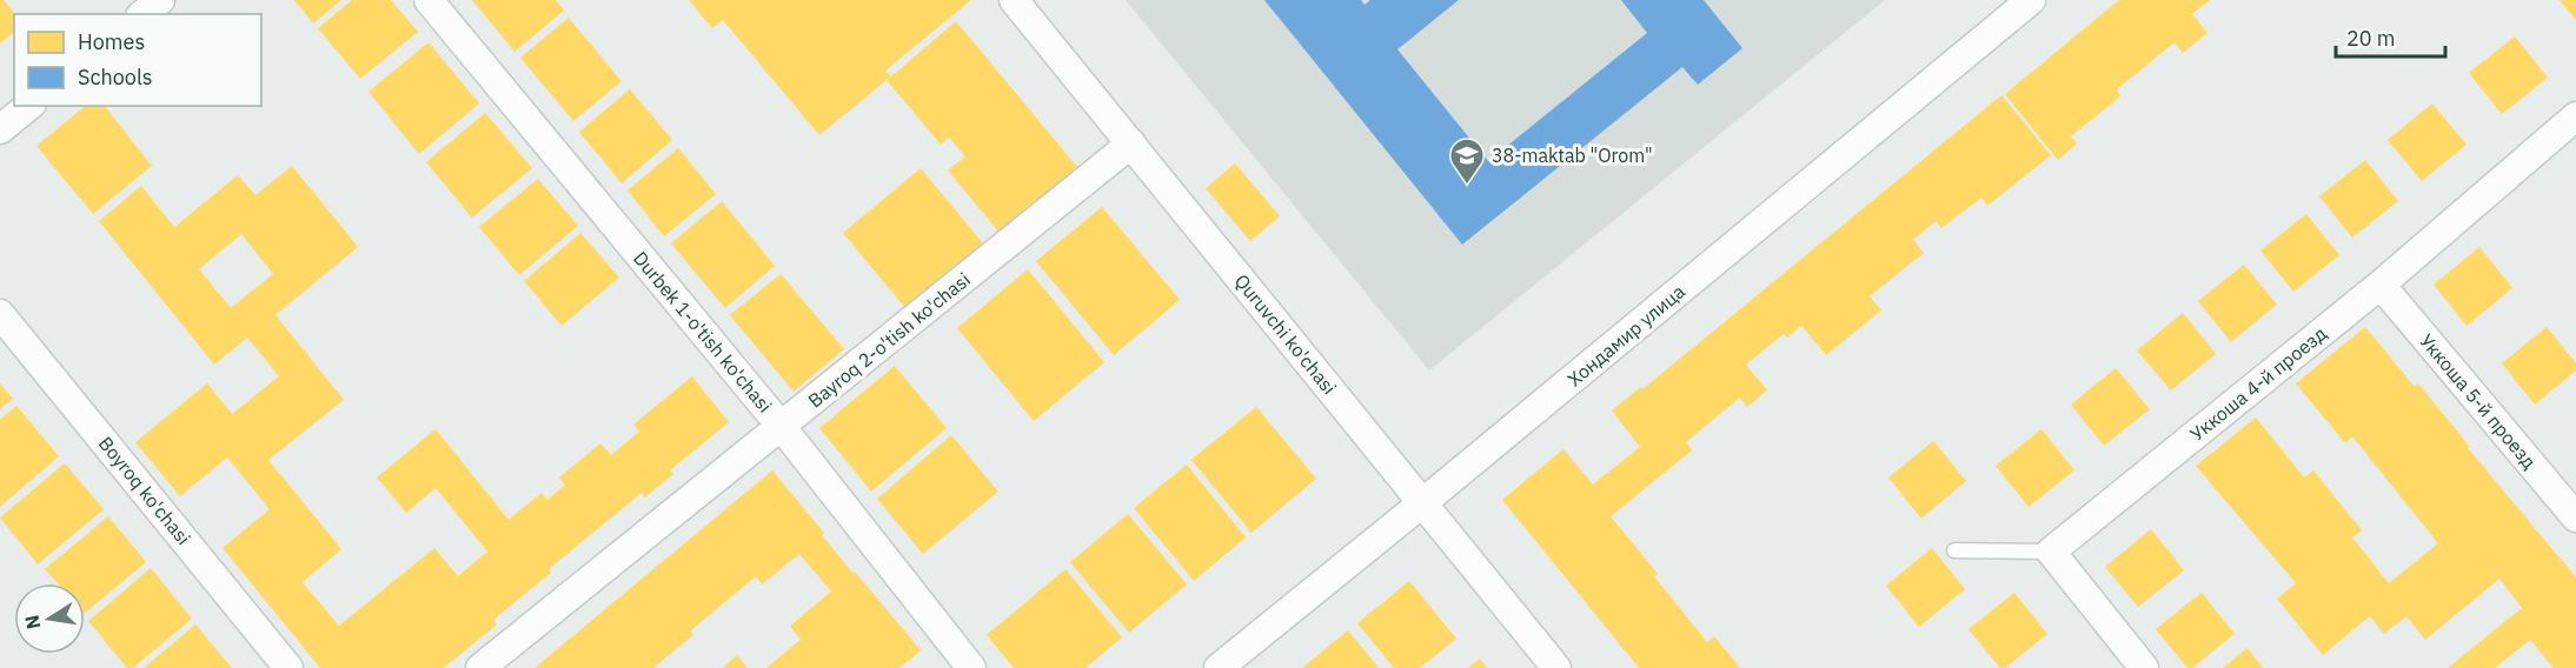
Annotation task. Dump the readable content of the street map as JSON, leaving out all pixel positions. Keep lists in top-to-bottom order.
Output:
{
  "streets": {
    "street": [
      "Durbek 1-o'tish ko'chasi",
      "Quruvchi ko'chasi",
      "Хондамир улица",
      "Bayroq 2-o'tish ko'chasi",
      "Уккоша 4-й проезд",
      "Уккоша 5-й проезд",
      "Boyroq ko'chasi"
    ]
  },
  "crossings": [
    ["Durbek 1-o'tish ko'chasi", "Bayroq 2-o'tish ko'chasi"],
    ["Quruvchi ko'chasi", "Хондамир улица"],
    ["Quruvchi ko'chasi", "Bayroq 2-o'tish ko'chasi"],
    ["Уккоша 4-й проезд", "Уккоша 5-й проезд"]
  ],
  "places": {
    "school or university": ["38-maktab \"Orom\""]
  },
  "legend": ["Homes", "Schools"],
  "scale_bar": "20 m",
  "north": "left"
}
